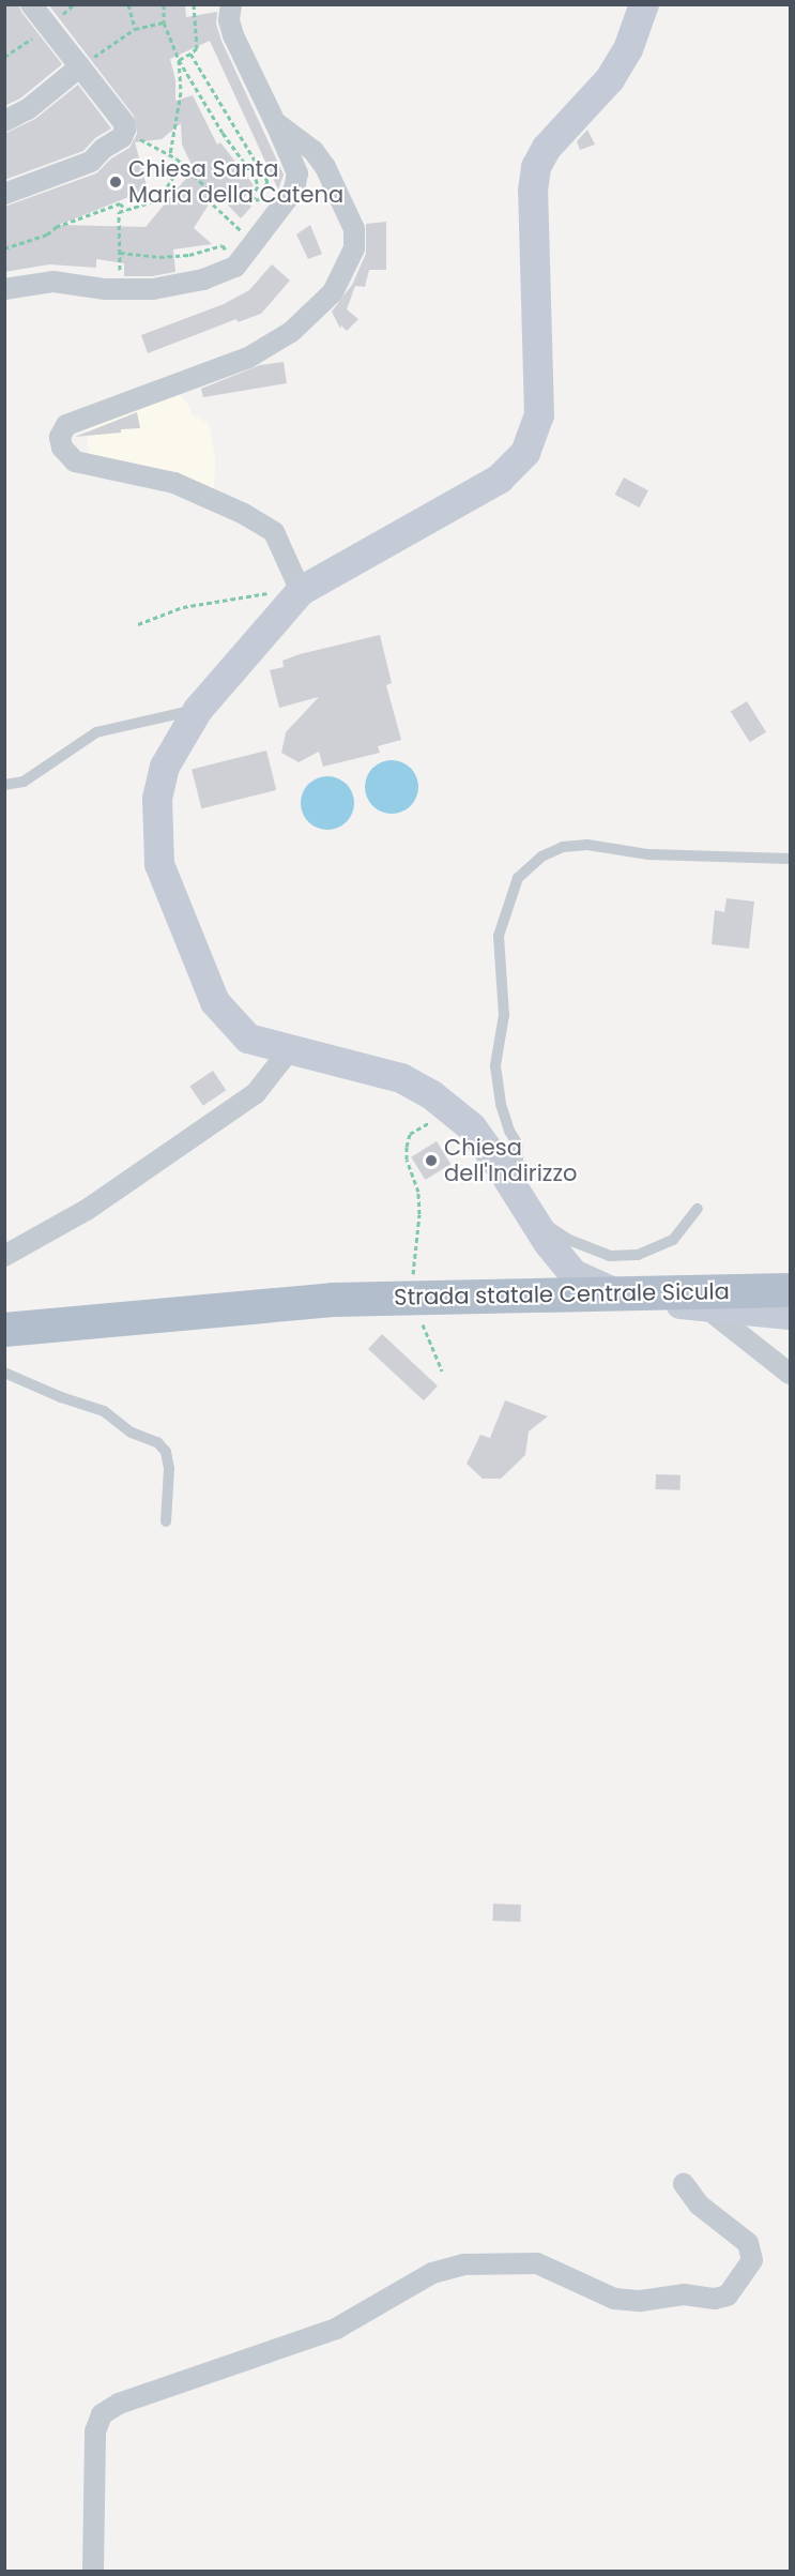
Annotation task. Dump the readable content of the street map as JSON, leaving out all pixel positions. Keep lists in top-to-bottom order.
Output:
{
  "streets": {
    "main road": ["Strada statale Centrale Sicula"]
  },
  "places": ["Chiesa Santa Maria della Catena", "Chiesa dell'Indirizzo"]
}
